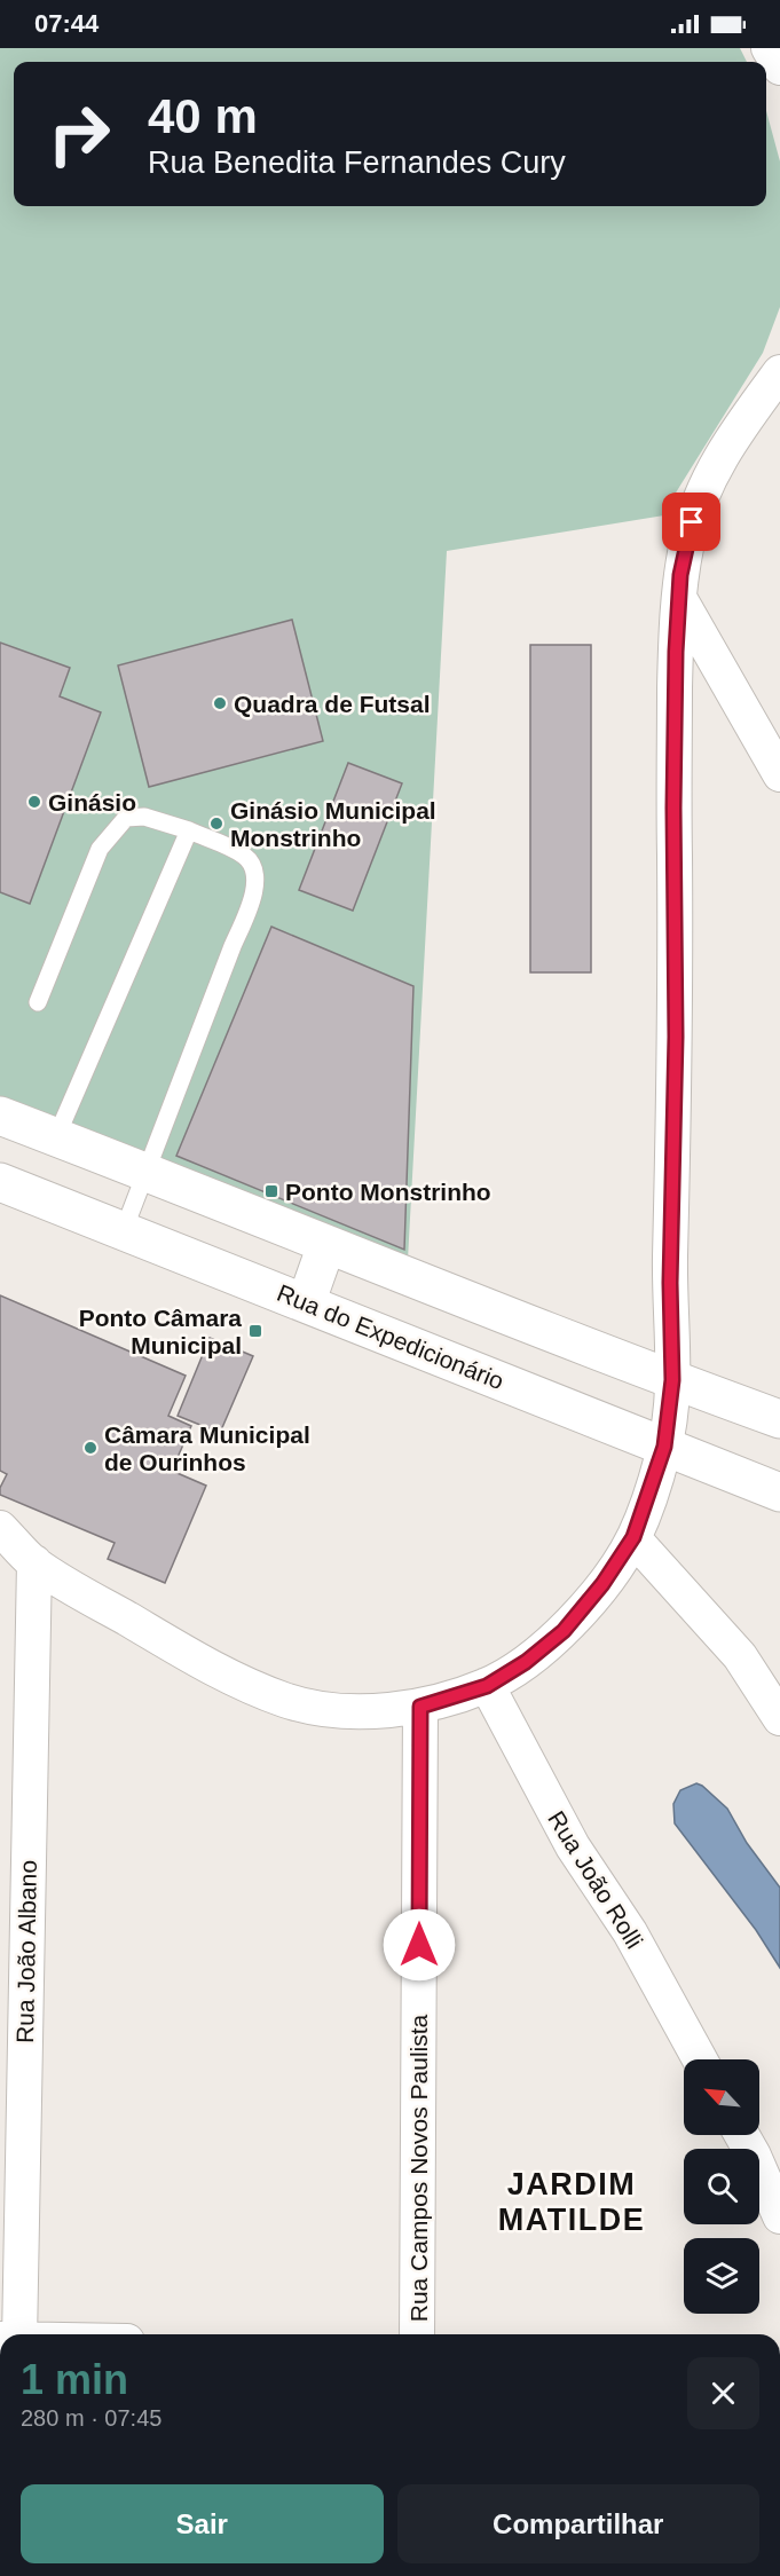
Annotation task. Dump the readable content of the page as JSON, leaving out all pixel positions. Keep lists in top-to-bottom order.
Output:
{
  "streets": {
    "main road": ["Rua do Expedicionário"],
    "street": ["Rua João Rolli", "Rua João Albano", "Rua Campos Novos Paulista"]
  },
  "districts": ["JARDIM MATILDE"],
  "places": {
    "other": [
      "Quadra de Futsal",
      "Ginásio",
      "Ginásio Municipal Monstrinho",
      "Câmara Municipal de Ourinhos"
    ],
    "transit": ["Ponto Monstrinho", "Ponto Câmara Municipal"]
  },
  "north": "top left",
  "page": {
    "status": "07:44",
    "turn": ["40 m", "Rua Benedita Fernandes Cury"],
    "heading": ["1 min", "280 m · 07:45"],
    "buttons": ["Sair", "Compartilhar"]
  }
}
